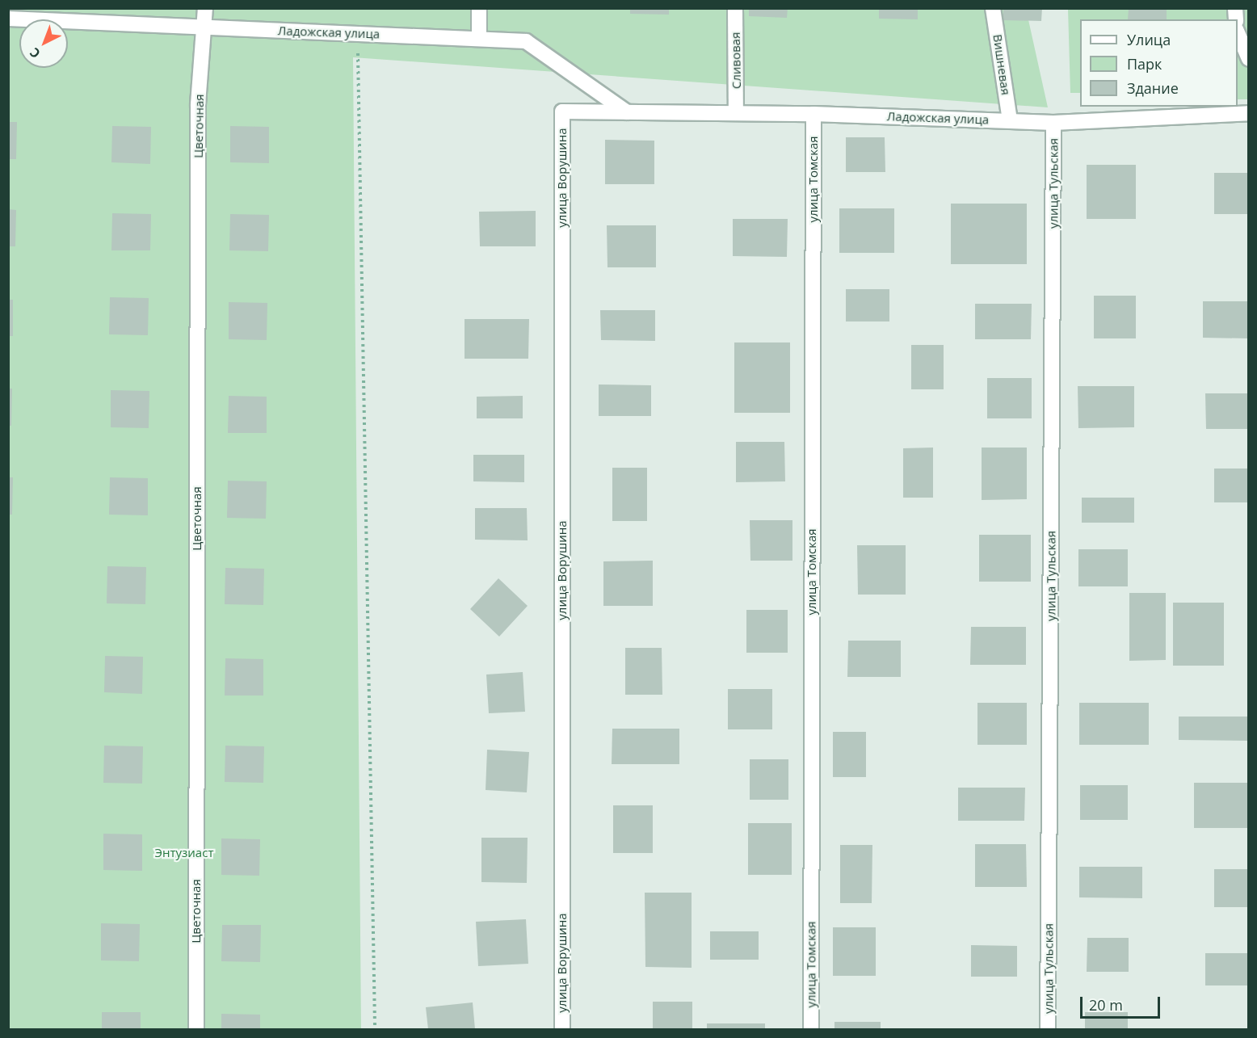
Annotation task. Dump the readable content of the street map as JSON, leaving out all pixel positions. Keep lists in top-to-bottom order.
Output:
{
  "streets": {
    "street": [
      "Ладожская улица",
      "Сливовая",
      "Вишневая",
      "Цветочная",
      "улица Ворушина",
      "улица Томская",
      "улица Тульская"
    ]
  },
  "crossings": [
    ["Ладожская улица", "Сливовая"],
    ["Ладожская улица", "Вишневая"],
    ["Ладожская улица", "Цветочная"],
    ["Ладожская улица", "улица Ворушина"],
    ["Ладожская улица", "улица Томская"],
    ["Ладожская улица", "улица Тульская"]
  ],
  "parks": ["Энтузиаст"],
  "legend": ["Улица", "Парк", "Здание"],
  "scale_bar": "20 m",
  "north": "bottom left"
}
